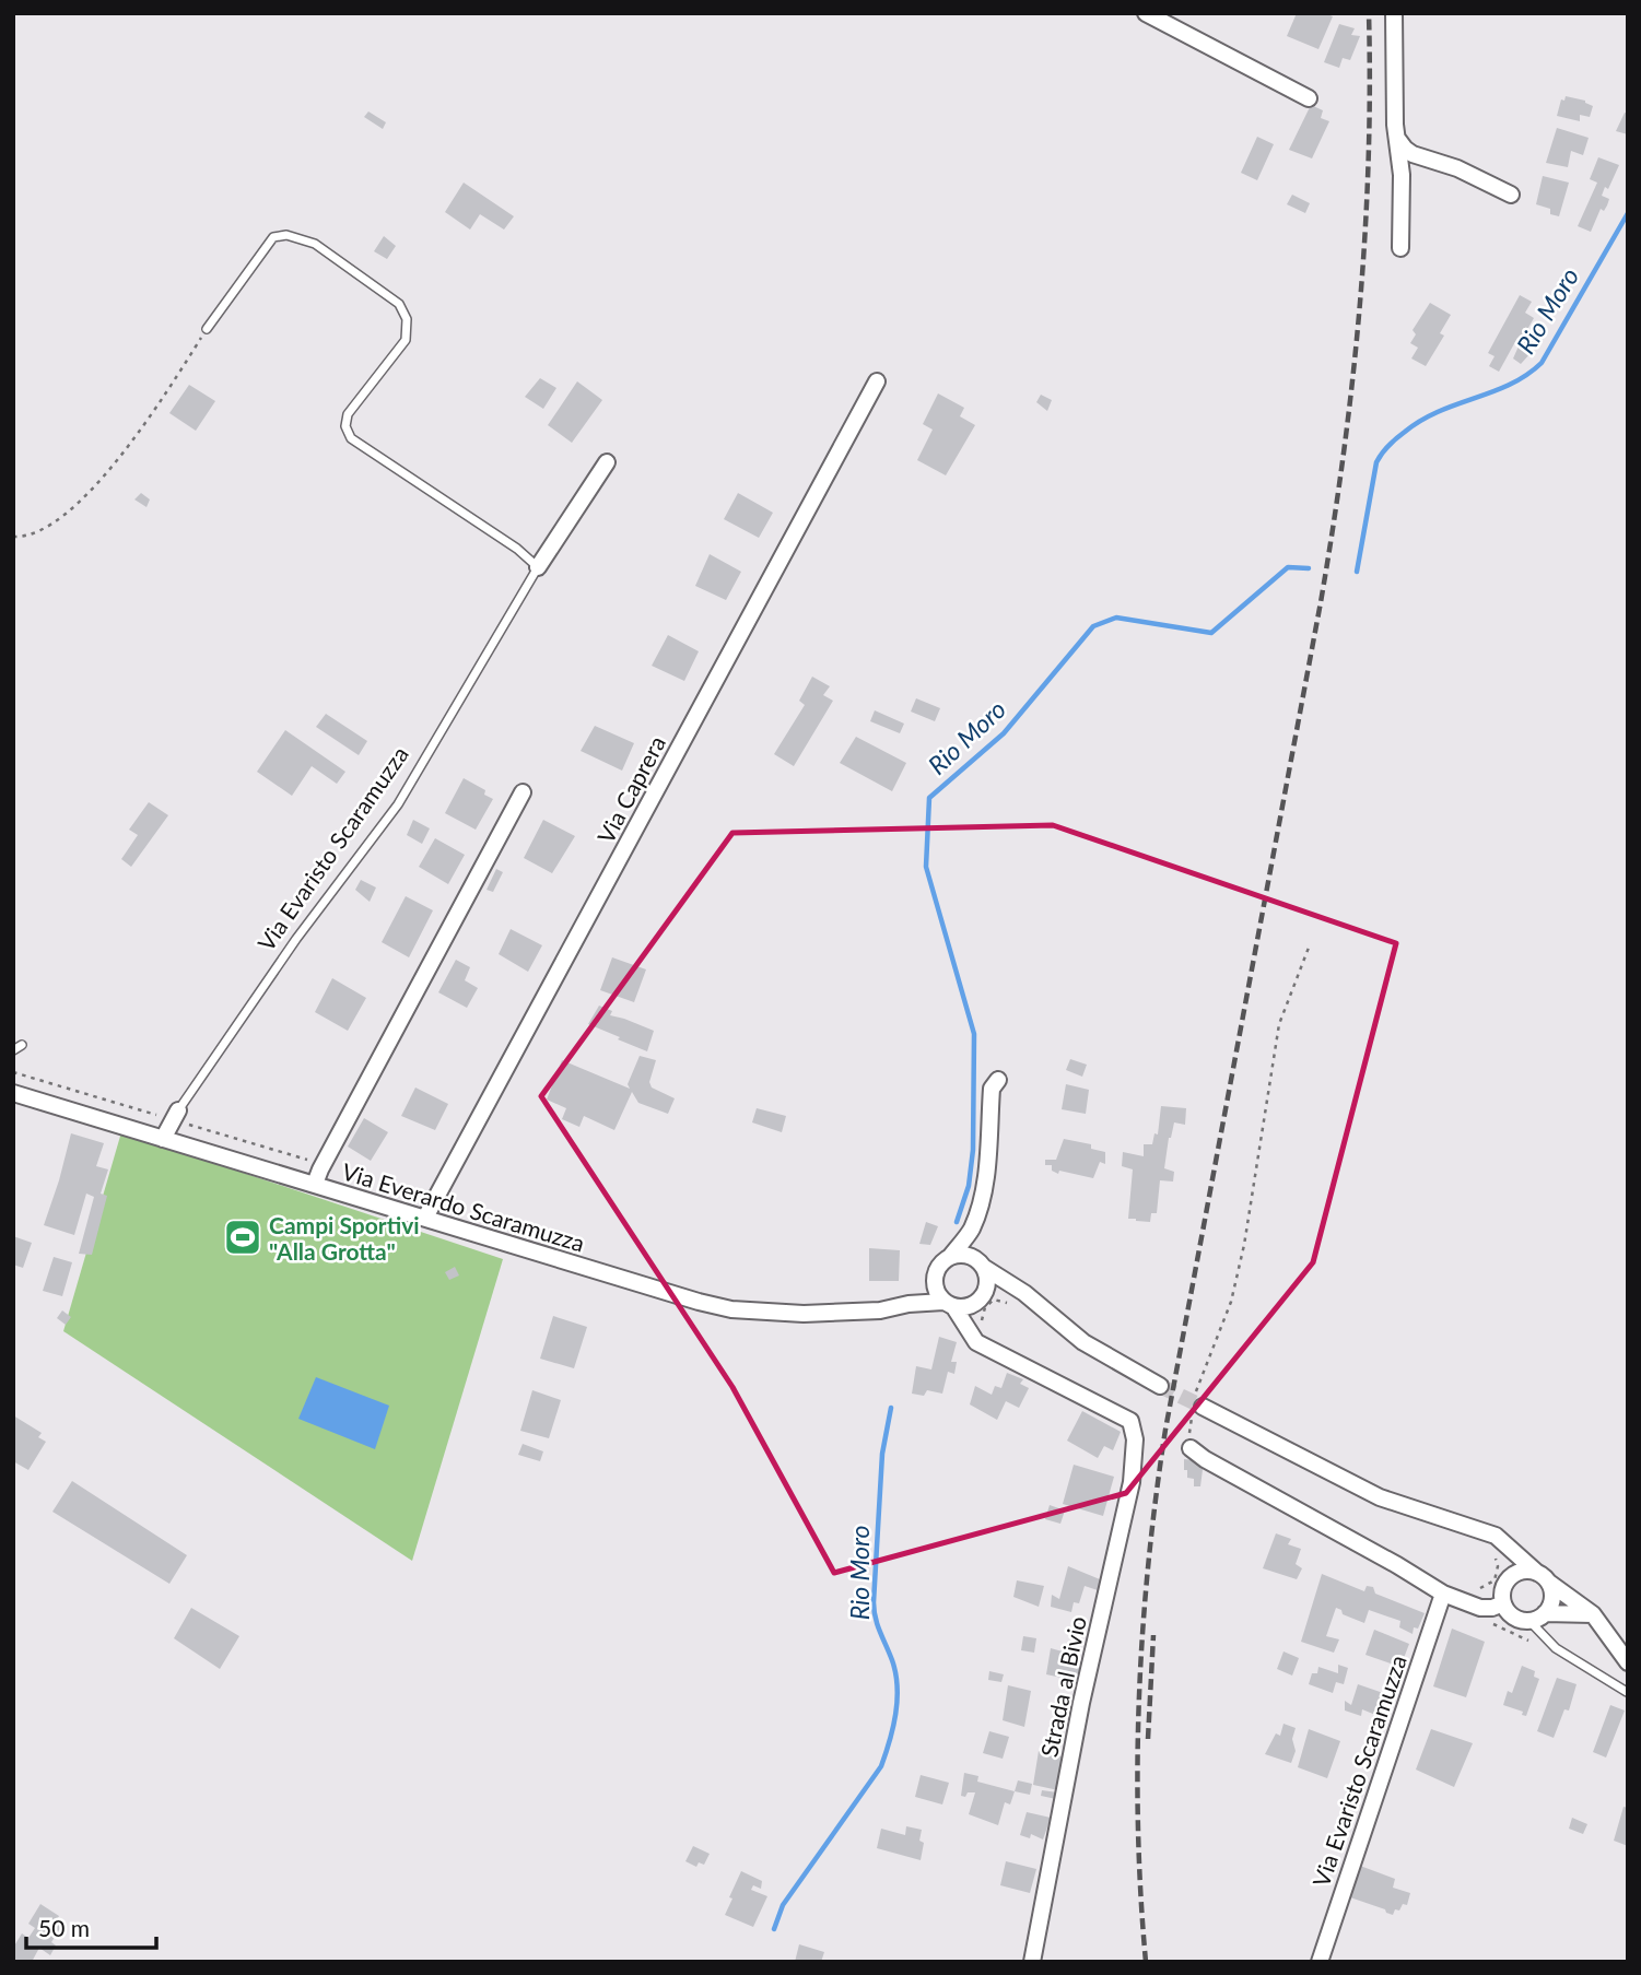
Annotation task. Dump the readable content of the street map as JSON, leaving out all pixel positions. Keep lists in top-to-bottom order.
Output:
{
  "streets": {
    "street": [
      "Via Caprera",
      "Via Evaristo Scaramuzza",
      "Via Everardo Scaramuzza",
      "Strada al Bivio"
    ]
  },
  "crossings": [
    ["Via Caprera", "Via Everardo Scaramuzza"],
    ["Via Evaristo Scaramuzza", "Via Everardo Scaramuzza"]
  ],
  "water": ["Rio Moro"],
  "places": {
    "sports": ["Campi Sportivi \"Alla Grotta\""]
  },
  "scale_bar": "50 m"
}
